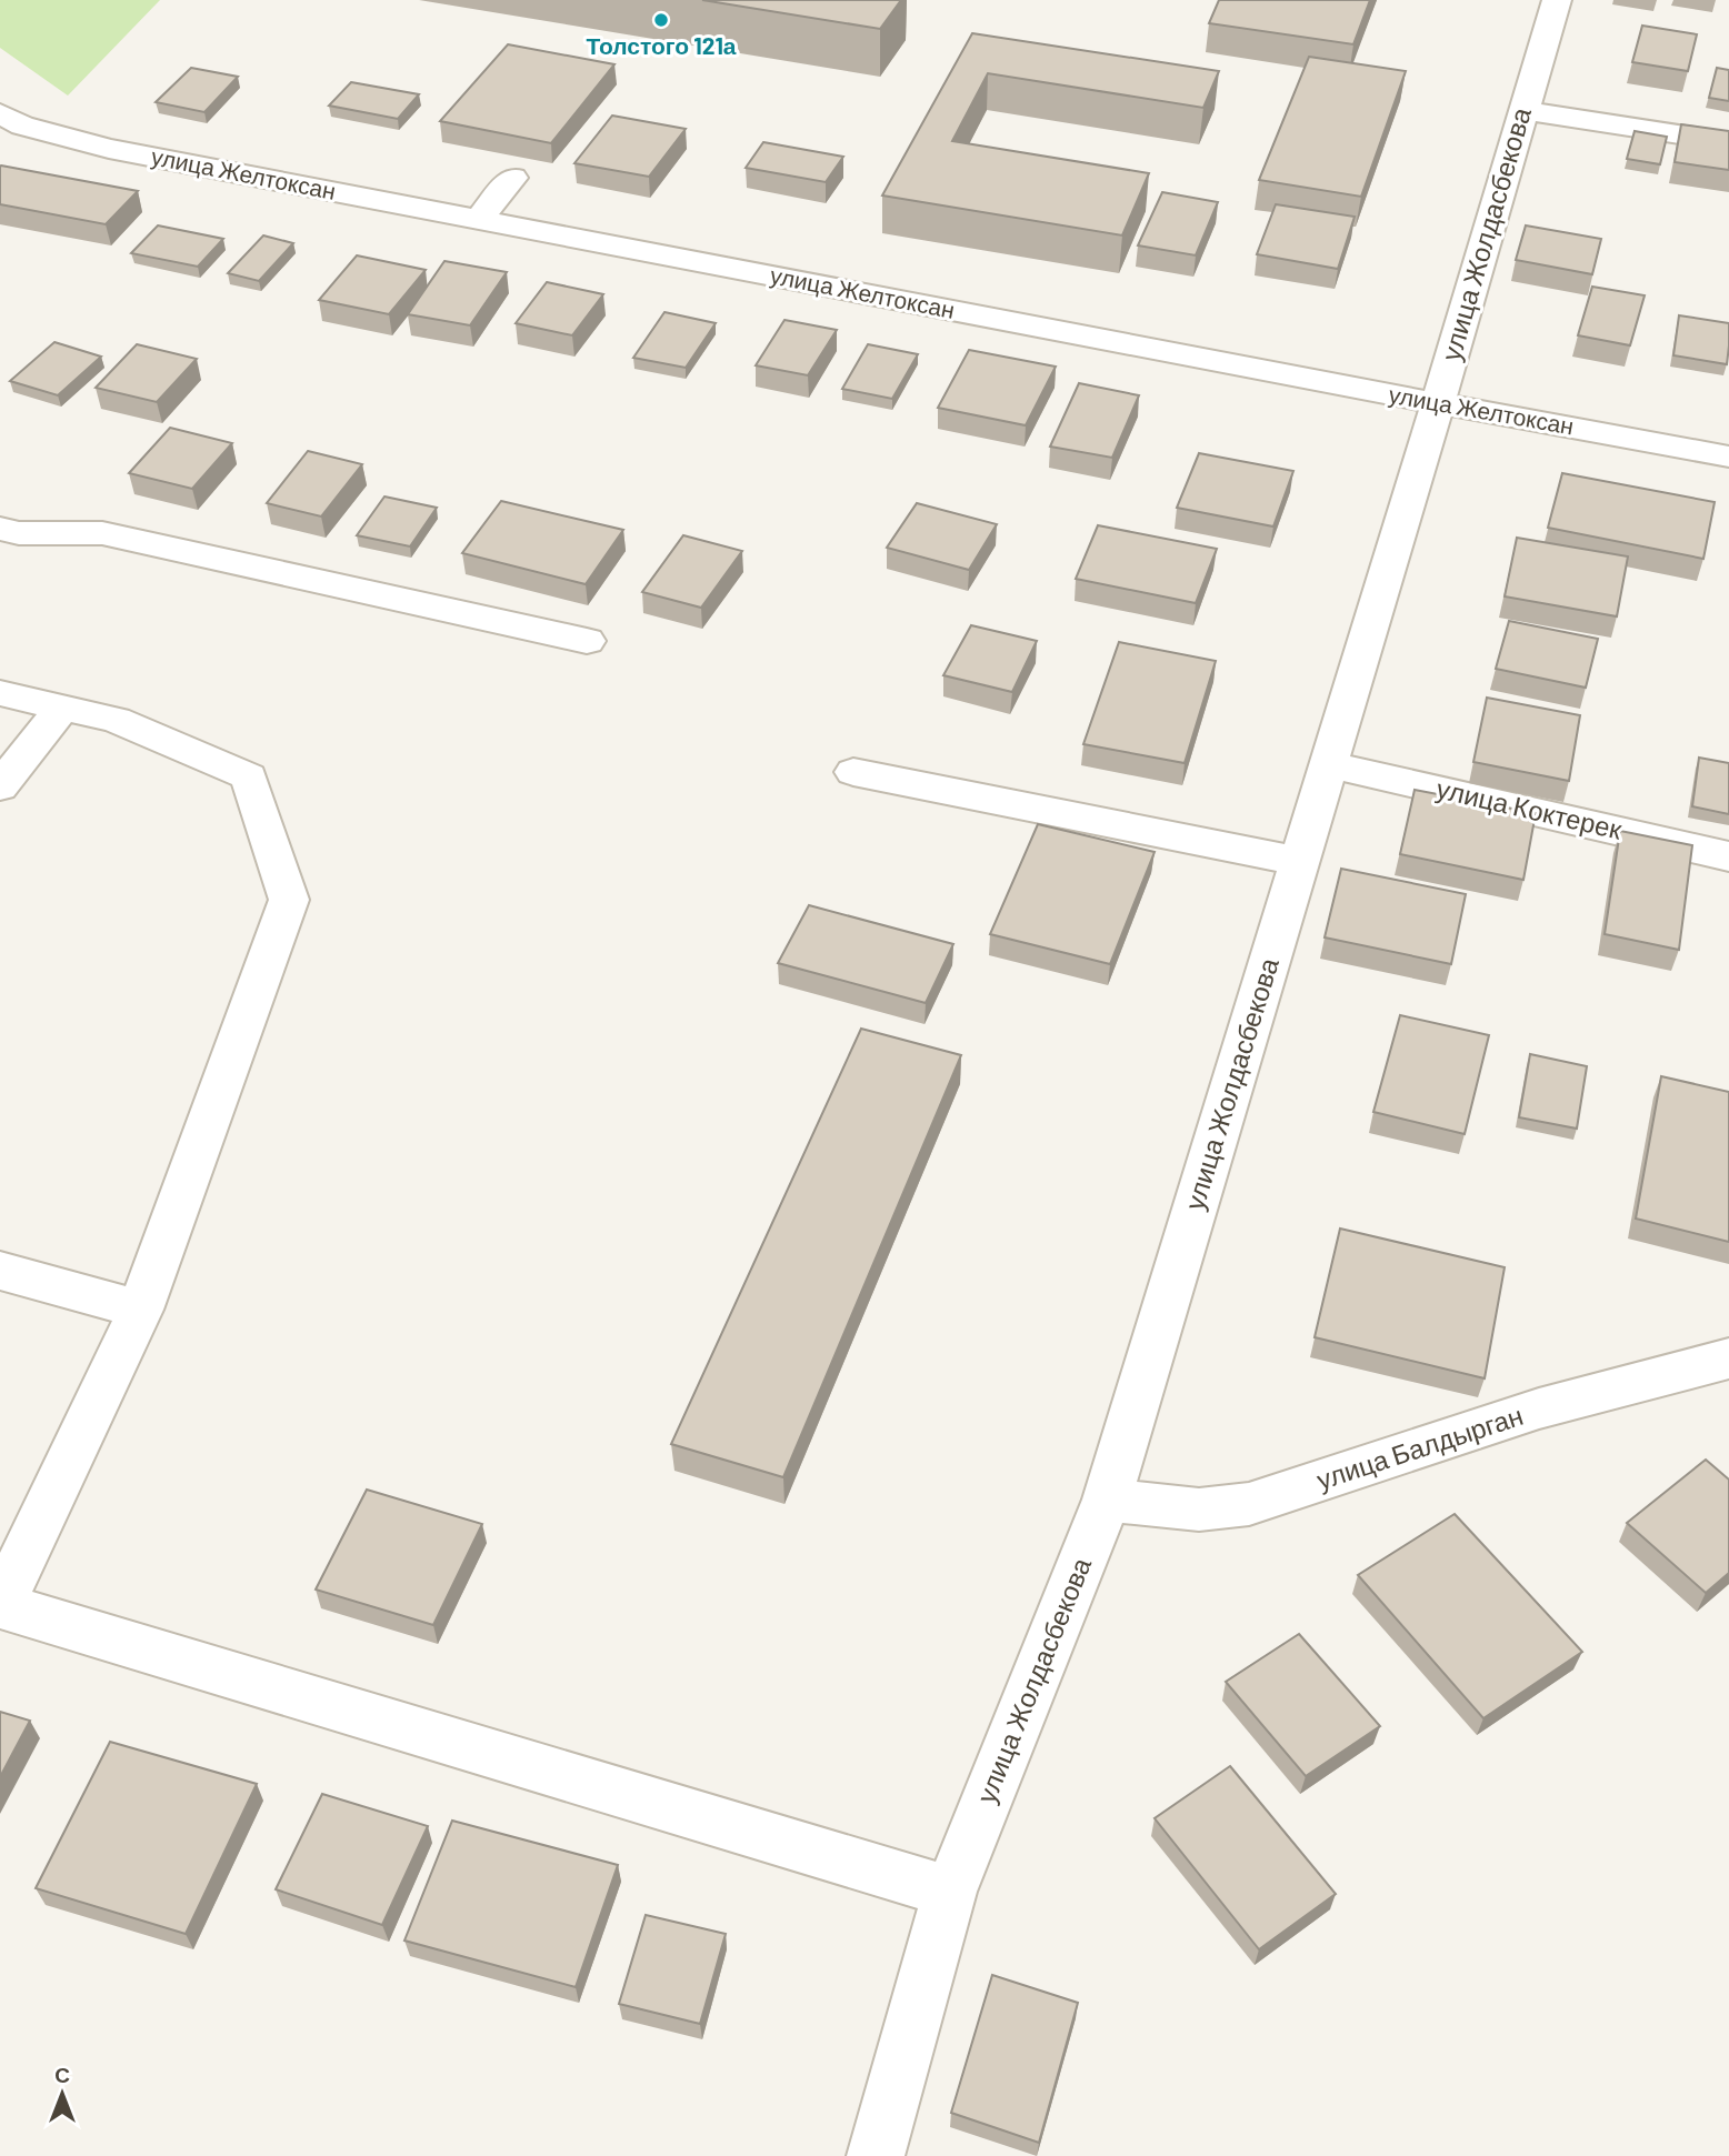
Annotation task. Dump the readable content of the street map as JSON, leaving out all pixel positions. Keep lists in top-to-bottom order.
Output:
{
  "streets": {
    "street": [
      "улица Желтоксан",
      "улица Жолдасбекова",
      "улица Коктерек",
      "улица Балдырган"
    ]
  },
  "crossings": [
    ["улица Желтоксан", "улица Жолдасбекова"],
    ["улица Жолдасбекова", "улица Коктерек"],
    ["улица Жолдасбекова", "улица Балдырган"]
  ],
  "places": ["Толстого 121а"],
  "north": "top"
}
